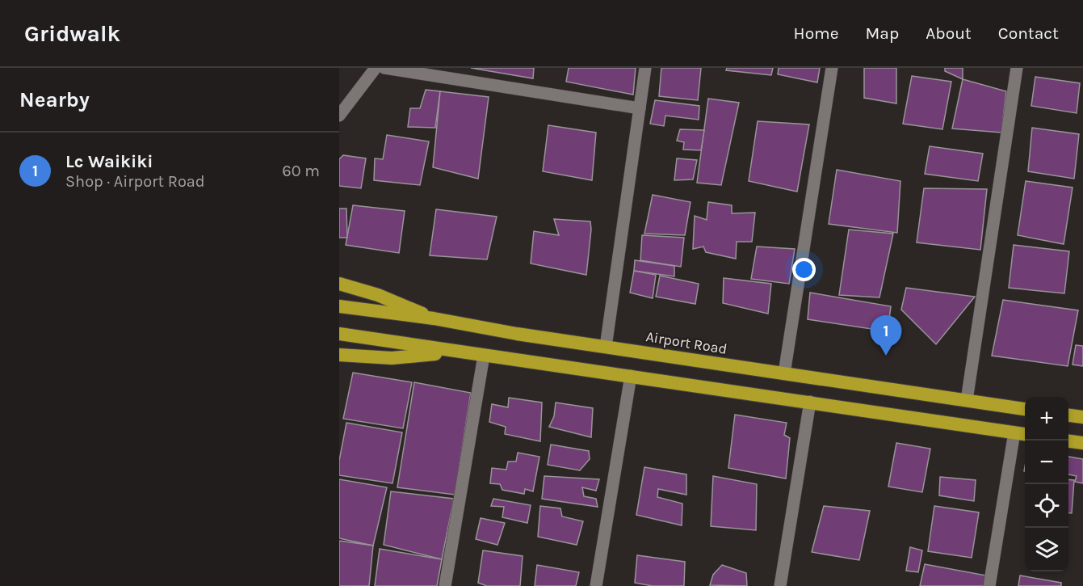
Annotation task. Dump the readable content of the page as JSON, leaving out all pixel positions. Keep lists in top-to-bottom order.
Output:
{
  "streets": {
    "highway": ["Airport Road"]
  },
  "page": {
    "header": "Gridwalk",
    "nav": [
      "Home",
      "Map",
      "About",
      "Contact"
    ],
    "heading": "Nearby",
    "list": [
      {
        "mark": "1",
        "name": "Lc Waikiki",
        "note": "Shop · Airport Road",
        "value": "60 m"
      }
    ],
    "pins": "1",
    "map_buttons": ["+", "−"]
  }
}
